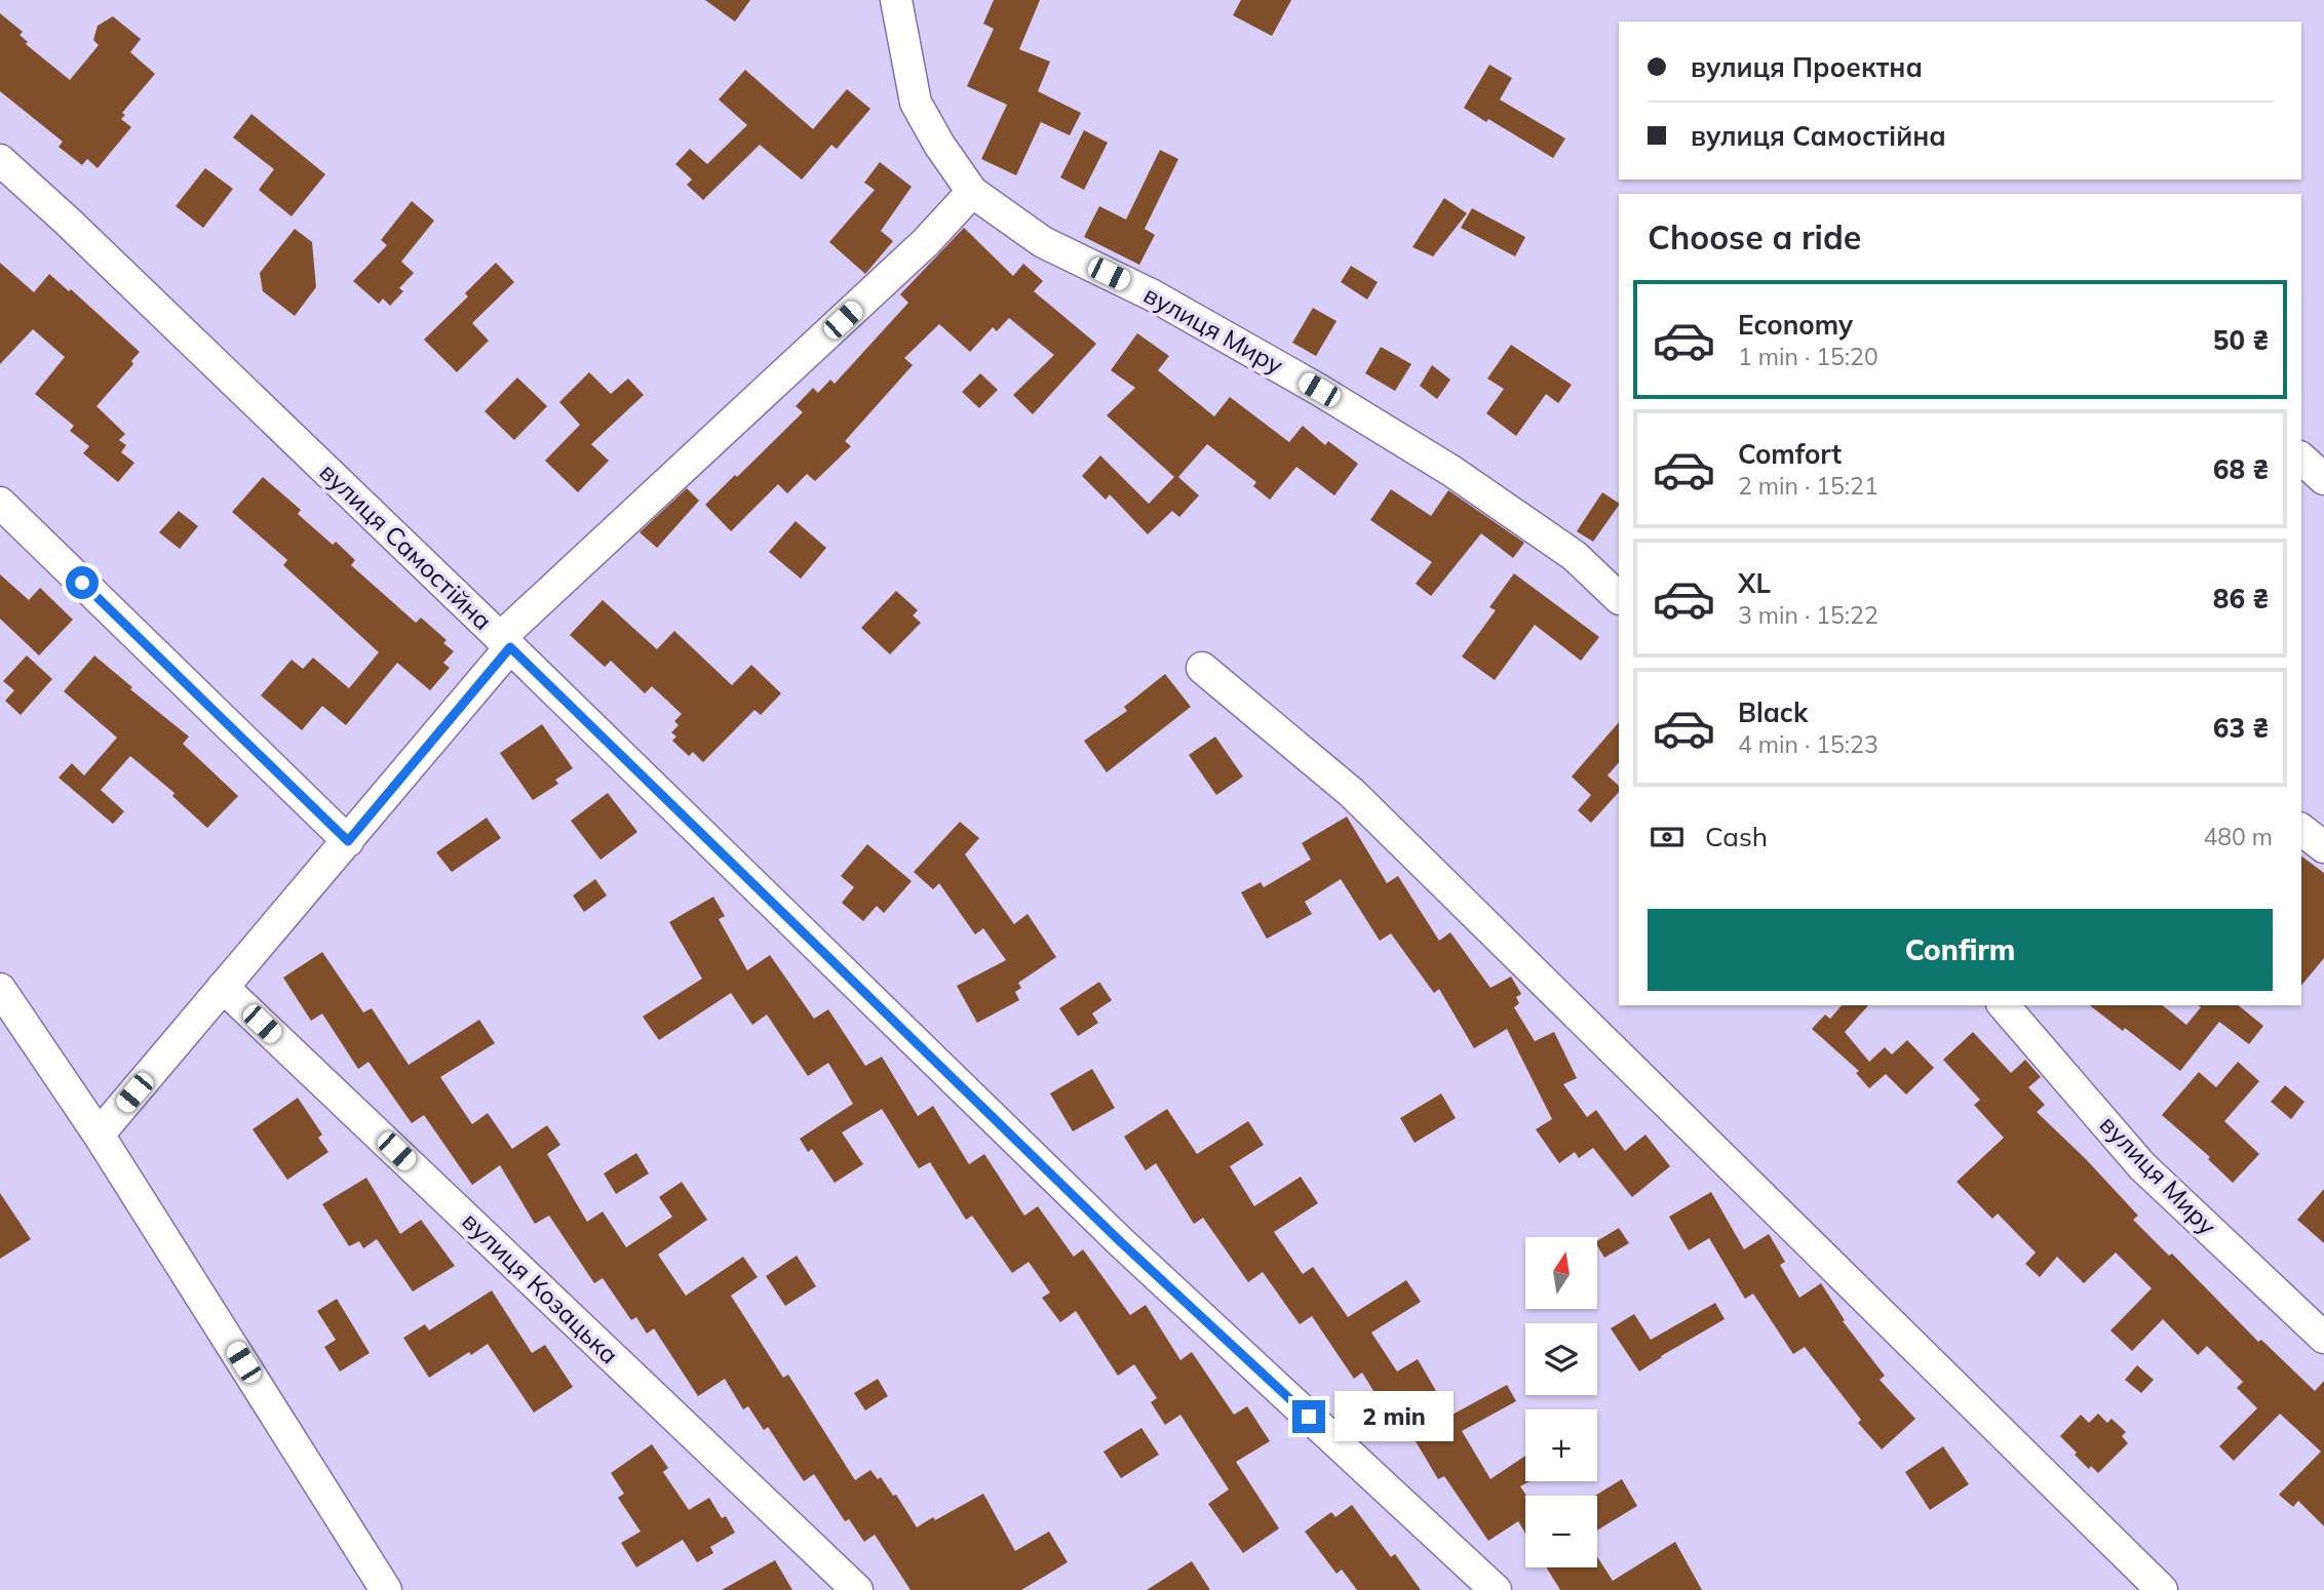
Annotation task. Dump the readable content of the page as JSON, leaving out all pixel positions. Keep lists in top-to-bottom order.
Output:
{
  "streets": {
    "street": ["вулиця Миру", "вулиця Самостійна", "вулиця Козацька"]
  },
  "north": "top",
  "page": {
    "banner": ["вулиця Проектна", "вулиця Самостійна"],
    "heading": "Choose a ride",
    "list": [
      {
        "name": "Economy",
        "note": "1 min · 15:20",
        "value": "50 ₴"
      },
      {
        "name": "Comfort",
        "note": "2 min · 15:21",
        "value": "68 ₴"
      },
      {
        "name": "XL",
        "note": "3 min · 15:22",
        "value": "86 ₴"
      },
      {
        "name": "Black",
        "note": "4 min · 15:23",
        "value": "63 ₴"
      }
    ],
    "pay": ["Cash", "480 m"],
    "buttons": "Confirm",
    "map_buttons": ["+", "−"],
    "bubble": "2 min"
  }
}
